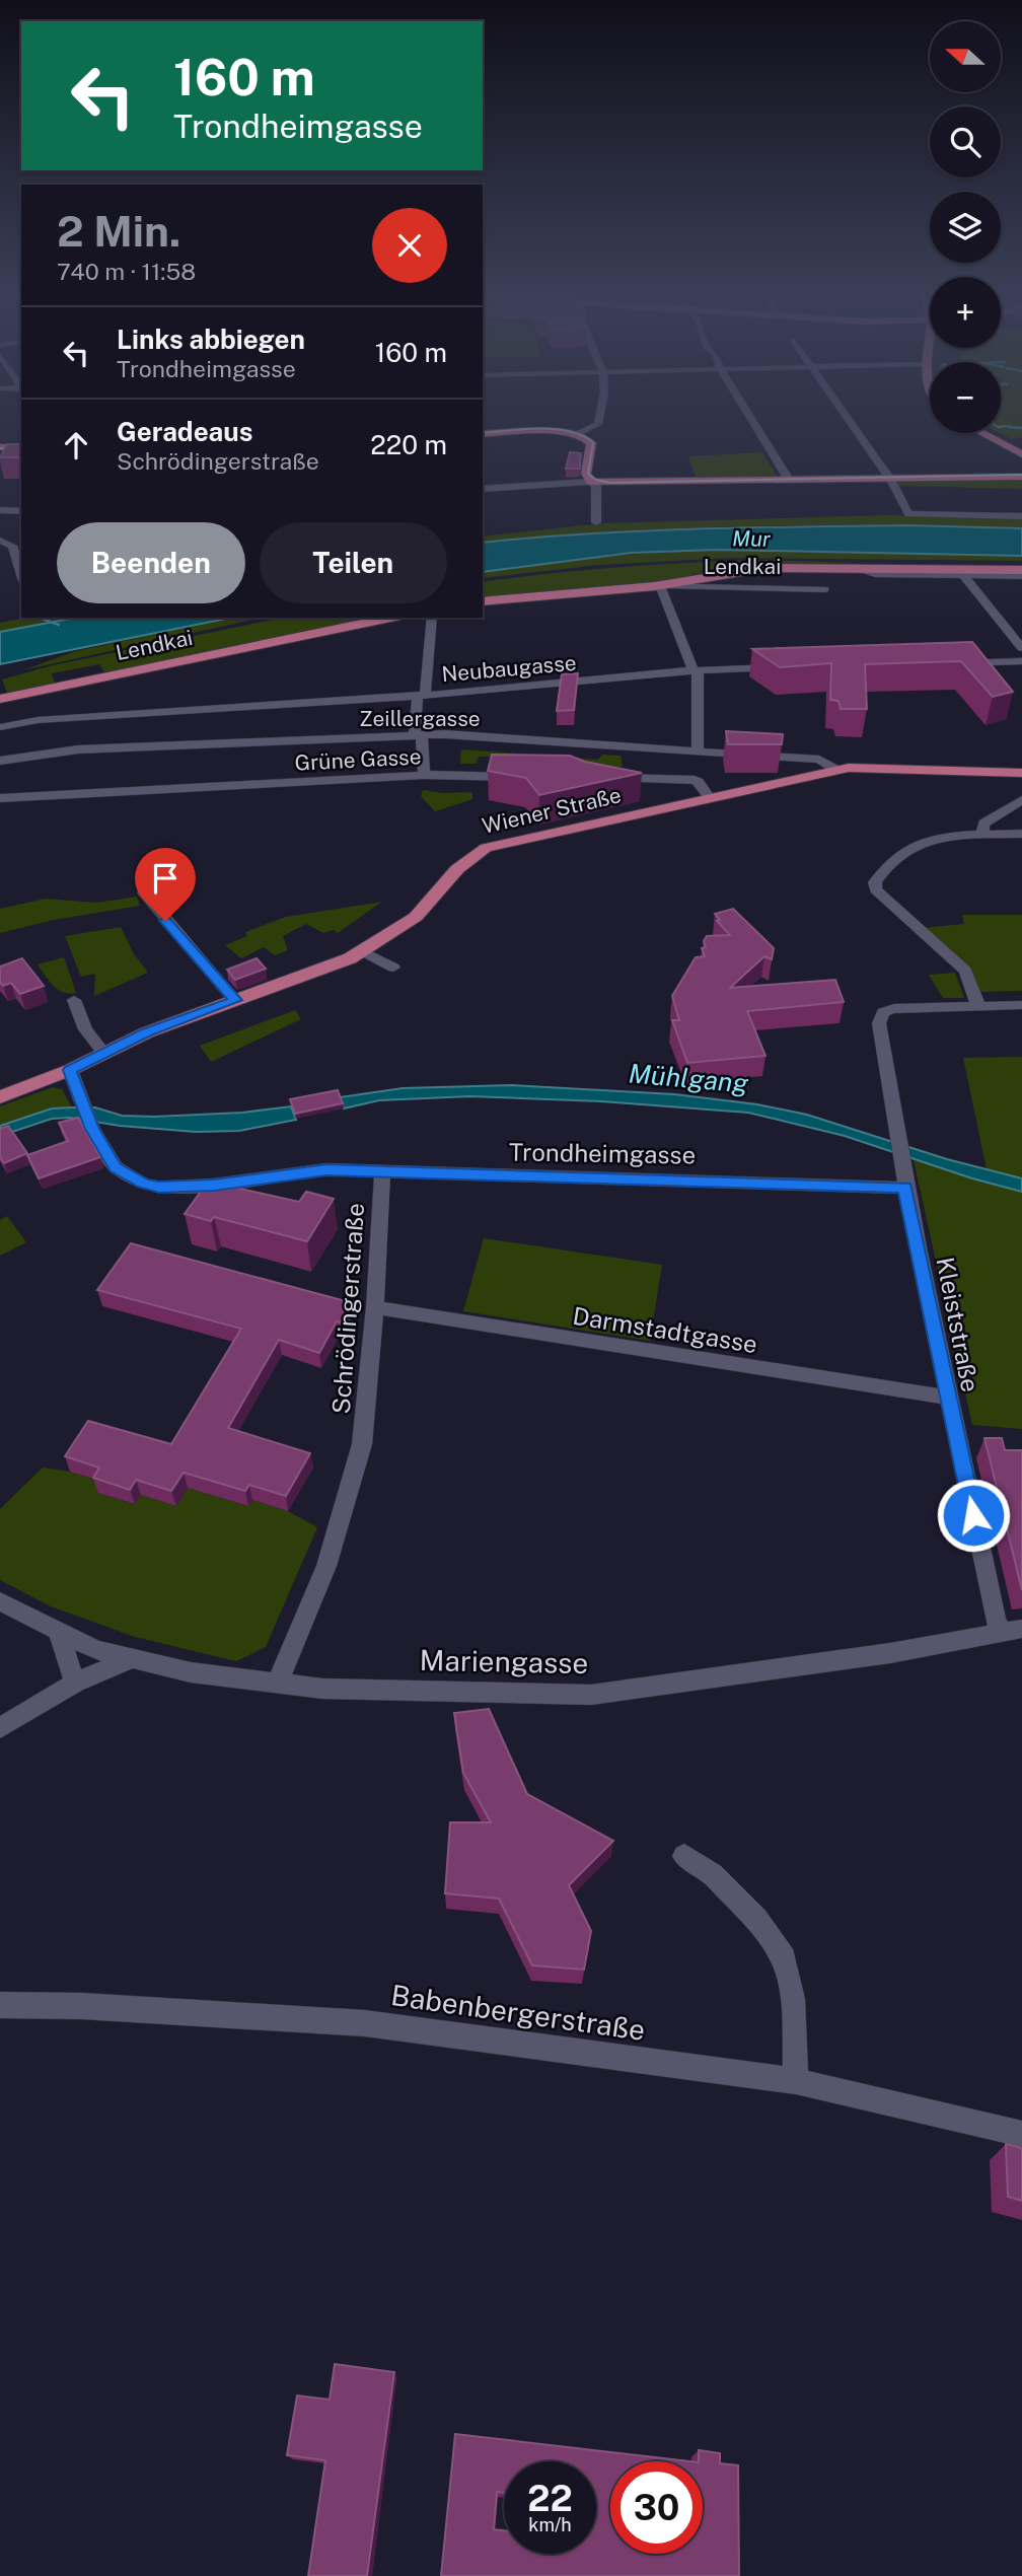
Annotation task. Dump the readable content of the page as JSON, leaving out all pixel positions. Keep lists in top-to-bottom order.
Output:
{
  "streets": {
    "main road": ["Lendkai", "Wiener Straße"],
    "street": [
      "Neubaugasse",
      "Zeillergasse",
      "Grüne Gasse",
      "Trondheimgasse",
      "Schrödingerstraße",
      "Kleiststraße",
      "Darmstadtgasse",
      "Mariengasse",
      "Babenbergerstraße"
    ]
  },
  "crossings": [
    ["Zeillergasse", "Wiener Straße"],
    ["Wiener Straße", "Schrödingerstraße"],
    ["Trondheimgasse", "Schrödingerstraße"],
    ["Trondheimgasse", "Kleiststraße"],
    ["Schrödingerstraße", "Darmstadtgasse"],
    ["Schrödingerstraße", "Mariengasse"],
    ["Kleiststraße", "Darmstadtgasse"],
    ["Kleiststraße", "Mariengasse"]
  ],
  "water": ["Mur", "Mühlgang"],
  "north": "left",
  "page": {
    "map_buttons": ["+", "−"],
    "turn": ["160 m", "Trondheimgasse"],
    "heading": ["2 Min.", "740 m · 11:58"],
    "list": [
      {
        "name": "Links abbiegen",
        "note": "Trondheimgasse",
        "value": "160 m"
      },
      {
        "name": "Geradeaus",
        "note": "Schrödingerstraße",
        "value": "220 m"
      }
    ],
    "buttons": ["Beenden", "Teilen"],
    "speed": "22 km/h",
    "limit": "30"
  }
}
